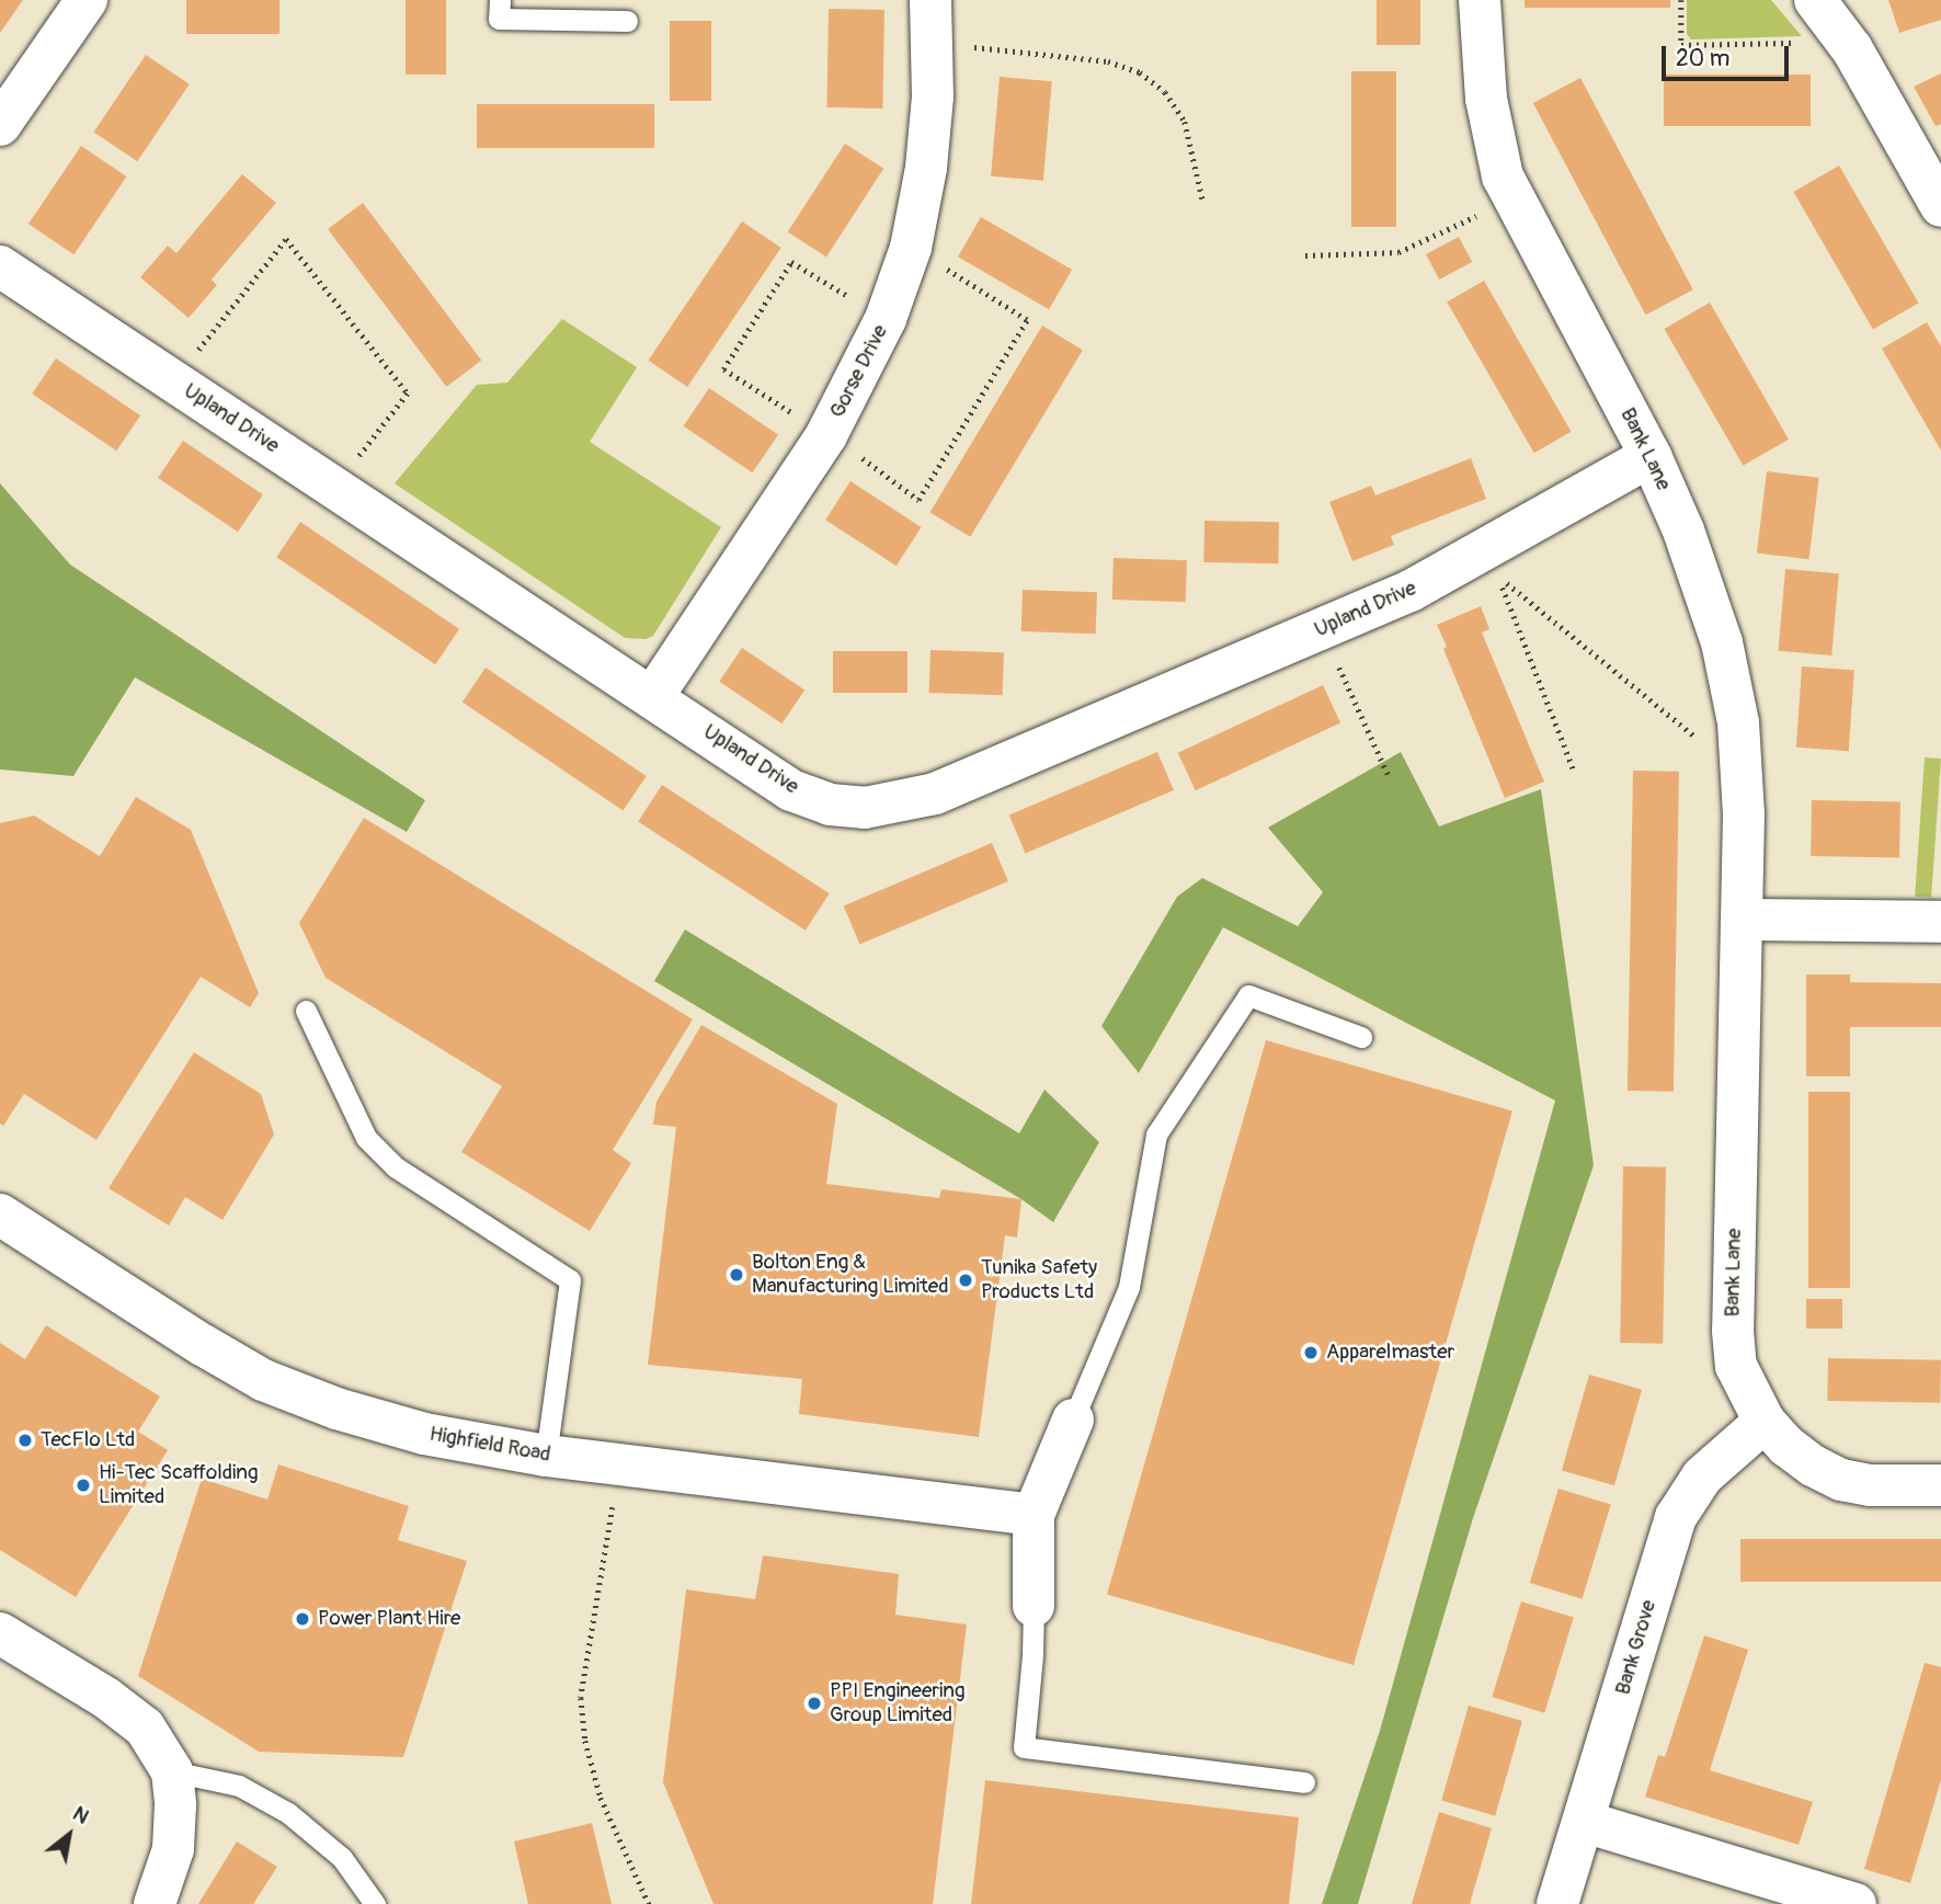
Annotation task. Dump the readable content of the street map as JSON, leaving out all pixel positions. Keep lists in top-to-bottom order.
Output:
{
  "streets": {
    "street": [
      "Gorse Drive",
      "Upland Drive",
      "Bank Lane",
      "Highfield Road",
      "Bank Grove"
    ]
  },
  "crossings": [
    ["Gorse Drive", "Upland Drive"],
    ["Upland Drive", "Bank Lane"],
    ["Bank Lane", "Bank Grove"]
  ],
  "places": [
    "Bolton Eng & Manufacturing Limited",
    "Tunika Safety Products Ltd",
    "Apparelmaster",
    "TecFlo Ltd",
    "Hi-Tec Scaffolding Limited",
    "Power Plant Hire",
    "PPI Engineering Group Limited"
  ],
  "scale_bar": "20 m",
  "north": "top right"
}
